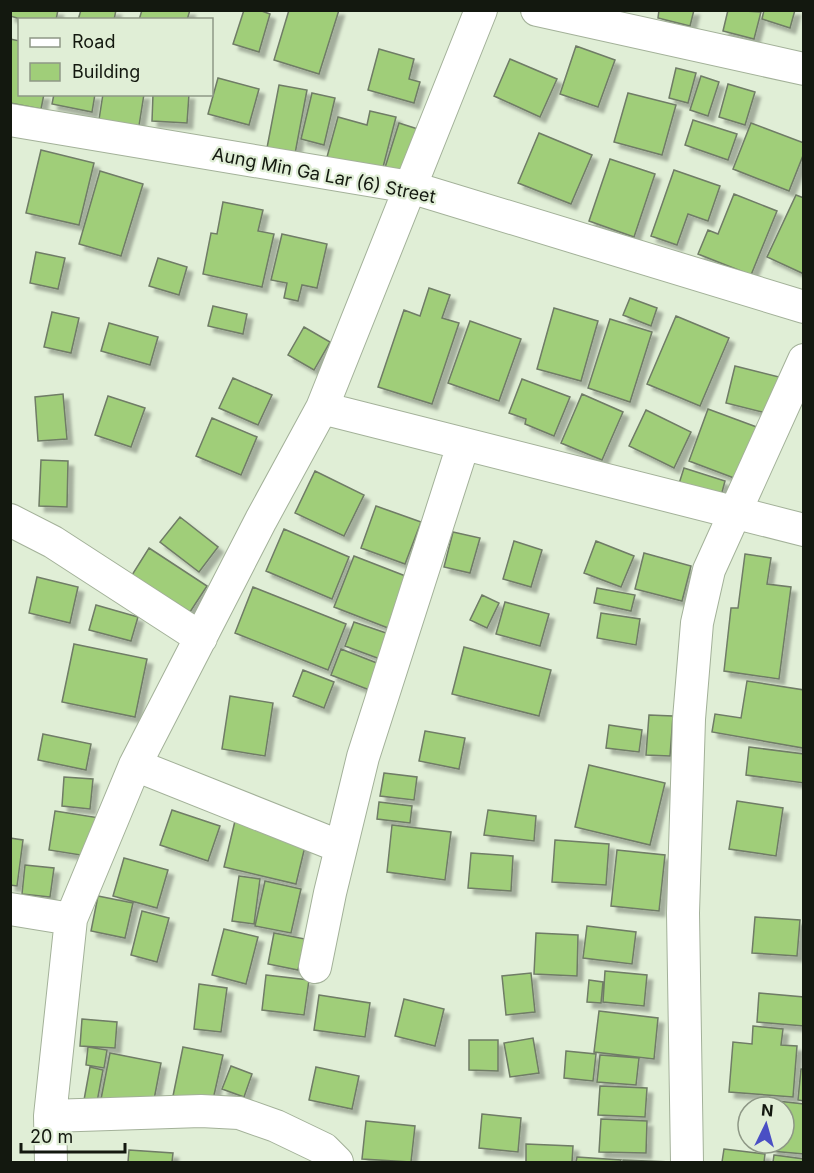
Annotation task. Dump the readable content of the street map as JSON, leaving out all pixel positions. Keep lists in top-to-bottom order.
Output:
{
  "streets": {
    "street": ["Aung Min Ga Lar (6) Street"]
  },
  "legend": ["Road", "Building"],
  "scale_bar": "20 m",
  "north": "top"
}
